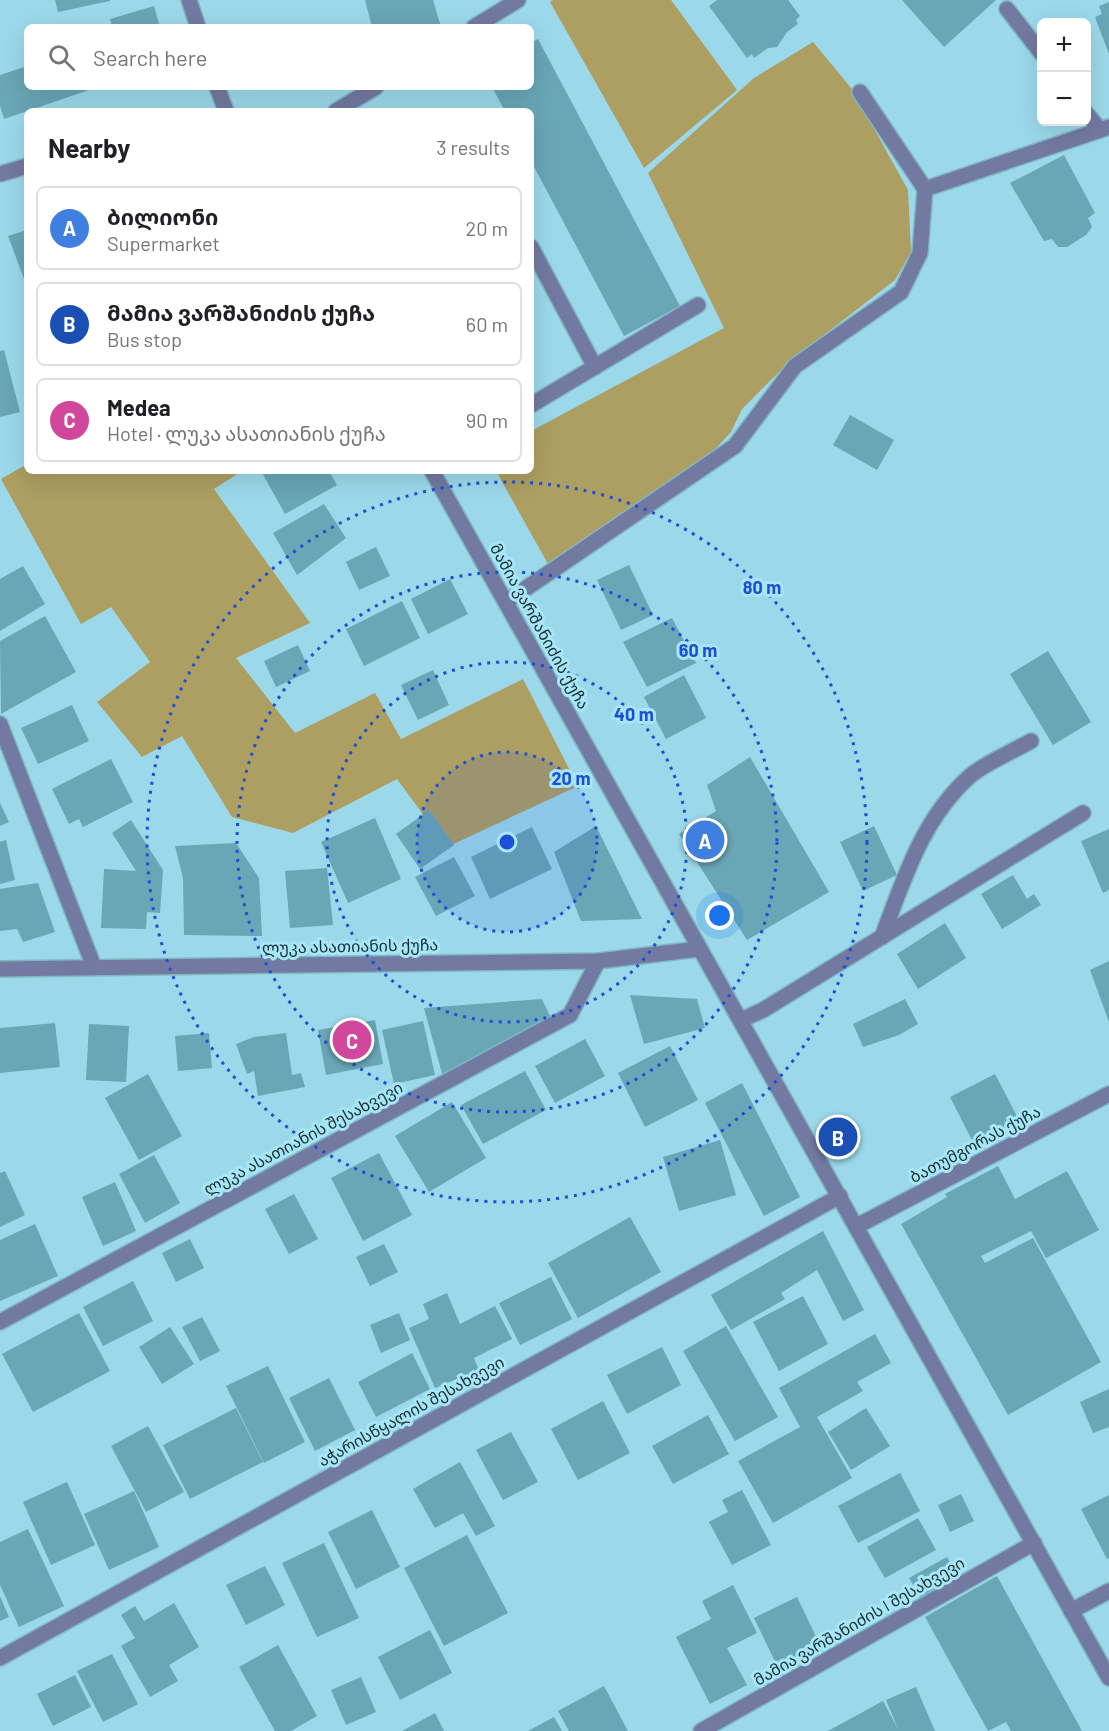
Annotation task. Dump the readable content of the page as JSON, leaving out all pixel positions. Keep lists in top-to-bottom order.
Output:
{
  "streets": {
    "street": [
      "მამია ვარშანიძის ქუჩა",
      "ლუკა ასათიანის ქუჩა",
      "ლუკა ასათიანის შესახვევი",
      "ბათუმგორას ქუჩა",
      "აჭარისწყალის შესახვევი",
      "მამია ვარშანიძის I შესახვევი"
    ]
  },
  "crossings": [
    ["მამია ვარშანიძის ქუჩა", "ლუკა ასათიანის ქუჩა"],
    ["მამია ვარშანიძის ქუჩა", "ბათუმგორას ქუჩა"],
    ["მამია ვარშანიძის ქუჩა", "აჭარისწყალის შესახვევი"],
    ["მამია ვარშანიძის ქუჩა", "მამია ვარშანიძის I შესახვევი"],
    ["ლუკა ასათიანის ქუჩა", "ლუკა ასათიანის შესახვევი"]
  ],
  "page": {
    "map_buttons": ["+", "−"],
    "search": "Search here",
    "heading": ["Nearby", "3 results"],
    "list": [
      {
        "mark": "A",
        "name": "ბილიონი",
        "note": "Supermarket",
        "value": "20 m"
      },
      {
        "mark": "B",
        "name": "მამია ვარშანიძის ქუჩა",
        "note": "Bus stop",
        "value": "60 m"
      },
      {
        "mark": "C",
        "name": "Medea",
        "note": "Hotel · ლუკა ასათიანის ქუჩა",
        "value": "90 m"
      }
    ],
    "pins": ["A", "C", "B"]
  },
  "rings": [
    "80 m",
    "60 m",
    "40 m",
    "20 m"
  ]
}
